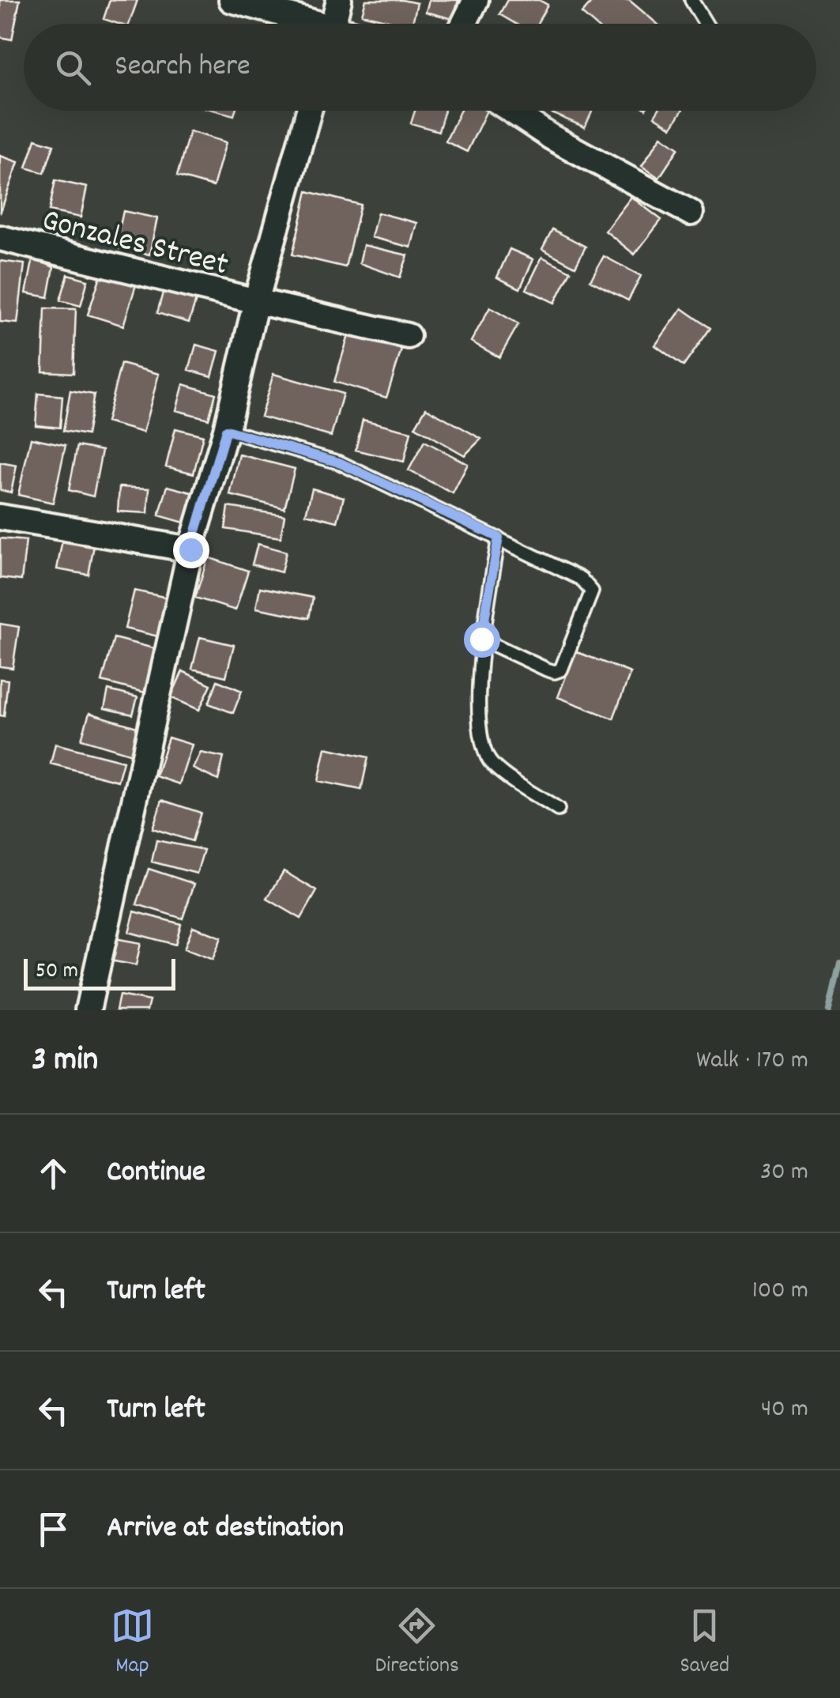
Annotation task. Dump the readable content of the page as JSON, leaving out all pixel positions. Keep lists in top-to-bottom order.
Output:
{
  "streets": {
    "street": ["Gonzales Street"]
  },
  "scale_bar": "50 m",
  "page": {
    "search": "Search here",
    "scale": "50 m",
    "heading": ["3 min", "Walk · 170 m"],
    "list": [
      ["Continue", "30 m"],
      ["Turn left", "100 m"],
      ["Turn left", "40 m"],
      "Arrive at destination"
    ],
    "nav": ["Map", "Directions", "Saved"]
  }
}
